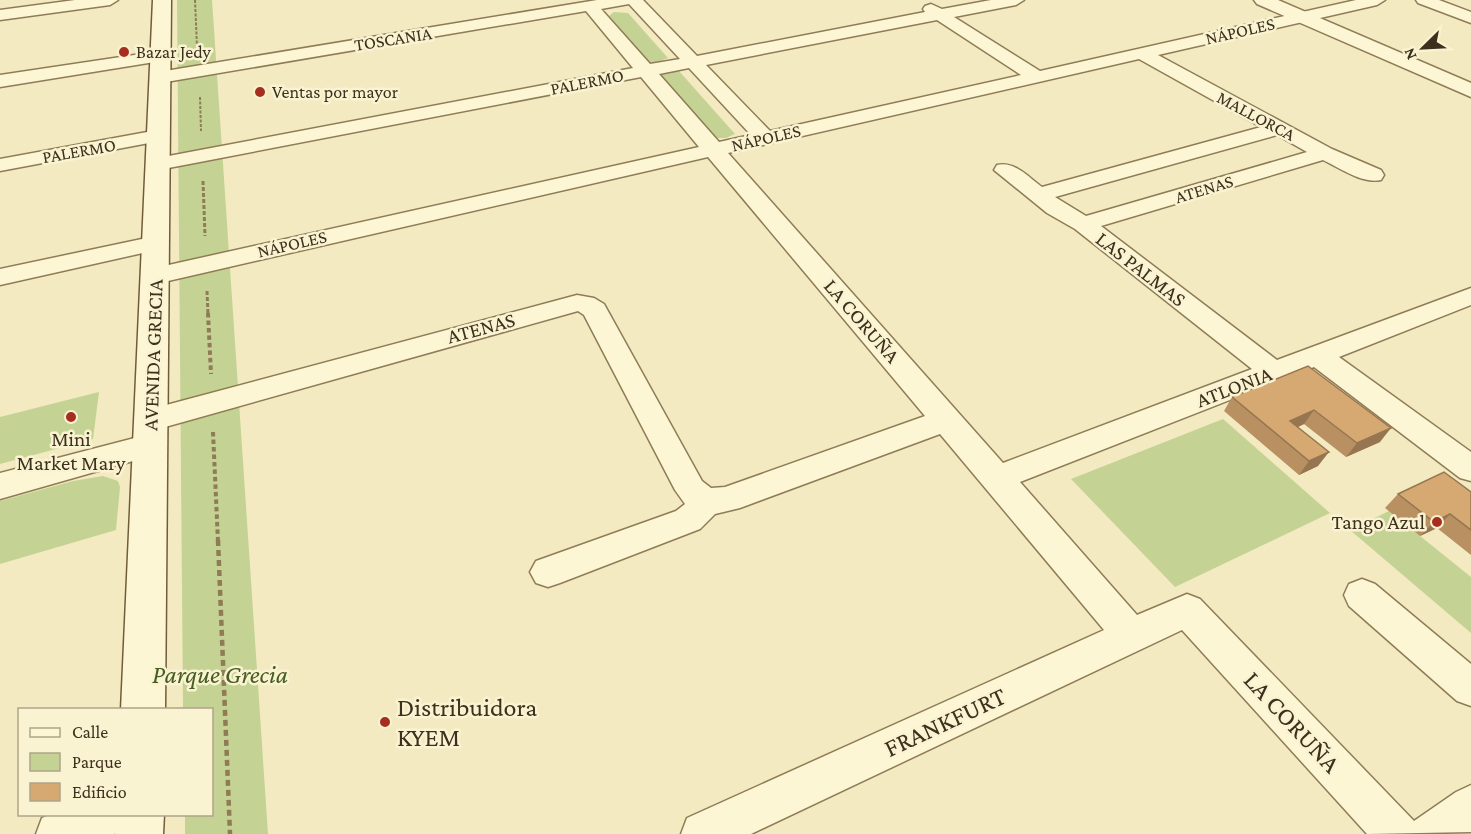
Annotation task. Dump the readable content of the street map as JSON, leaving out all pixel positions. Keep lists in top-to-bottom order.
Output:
{
  "streets": {
    "main road": ["AVENIDA GRECIA"],
    "street": [
      "NÁPOLES",
      "TOSCANIA",
      "PALERMO",
      "MALLORCA",
      "ATENAS",
      "LAS PALMAS",
      "LA CORUÑA",
      "ATLONIA",
      "FRANKFURT"
    ]
  },
  "crossings": [
    ["NÁPOLES", "MALLORCA"],
    ["NÁPOLES", "LA CORUÑA"],
    ["NÁPOLES", "AVENIDA GRECIA"],
    ["TOSCANIA", "LA CORUÑA"],
    ["TOSCANIA", "AVENIDA GRECIA"],
    ["PALERMO", "LA CORUÑA"],
    ["PALERMO", "AVENIDA GRECIA"],
    ["MALLORCA", "ATENAS"],
    ["ATENAS", "LAS PALMAS"],
    ["ATENAS", "AVENIDA GRECIA"],
    ["LAS PALMAS", "ATLONIA"],
    ["LA CORUÑA", "ATLONIA"],
    ["LA CORUÑA", "FRANKFURT"]
  ],
  "parks": ["Parque Grecia"],
  "places": [
    "Bazar Jedy",
    "Ventas por mayor",
    "Mini Market Mary",
    "Tango Azul",
    "Distribuidora KYEM"
  ],
  "legend": ["Calle", "Parque", "Edificio"],
  "north": "bottom left"
}
